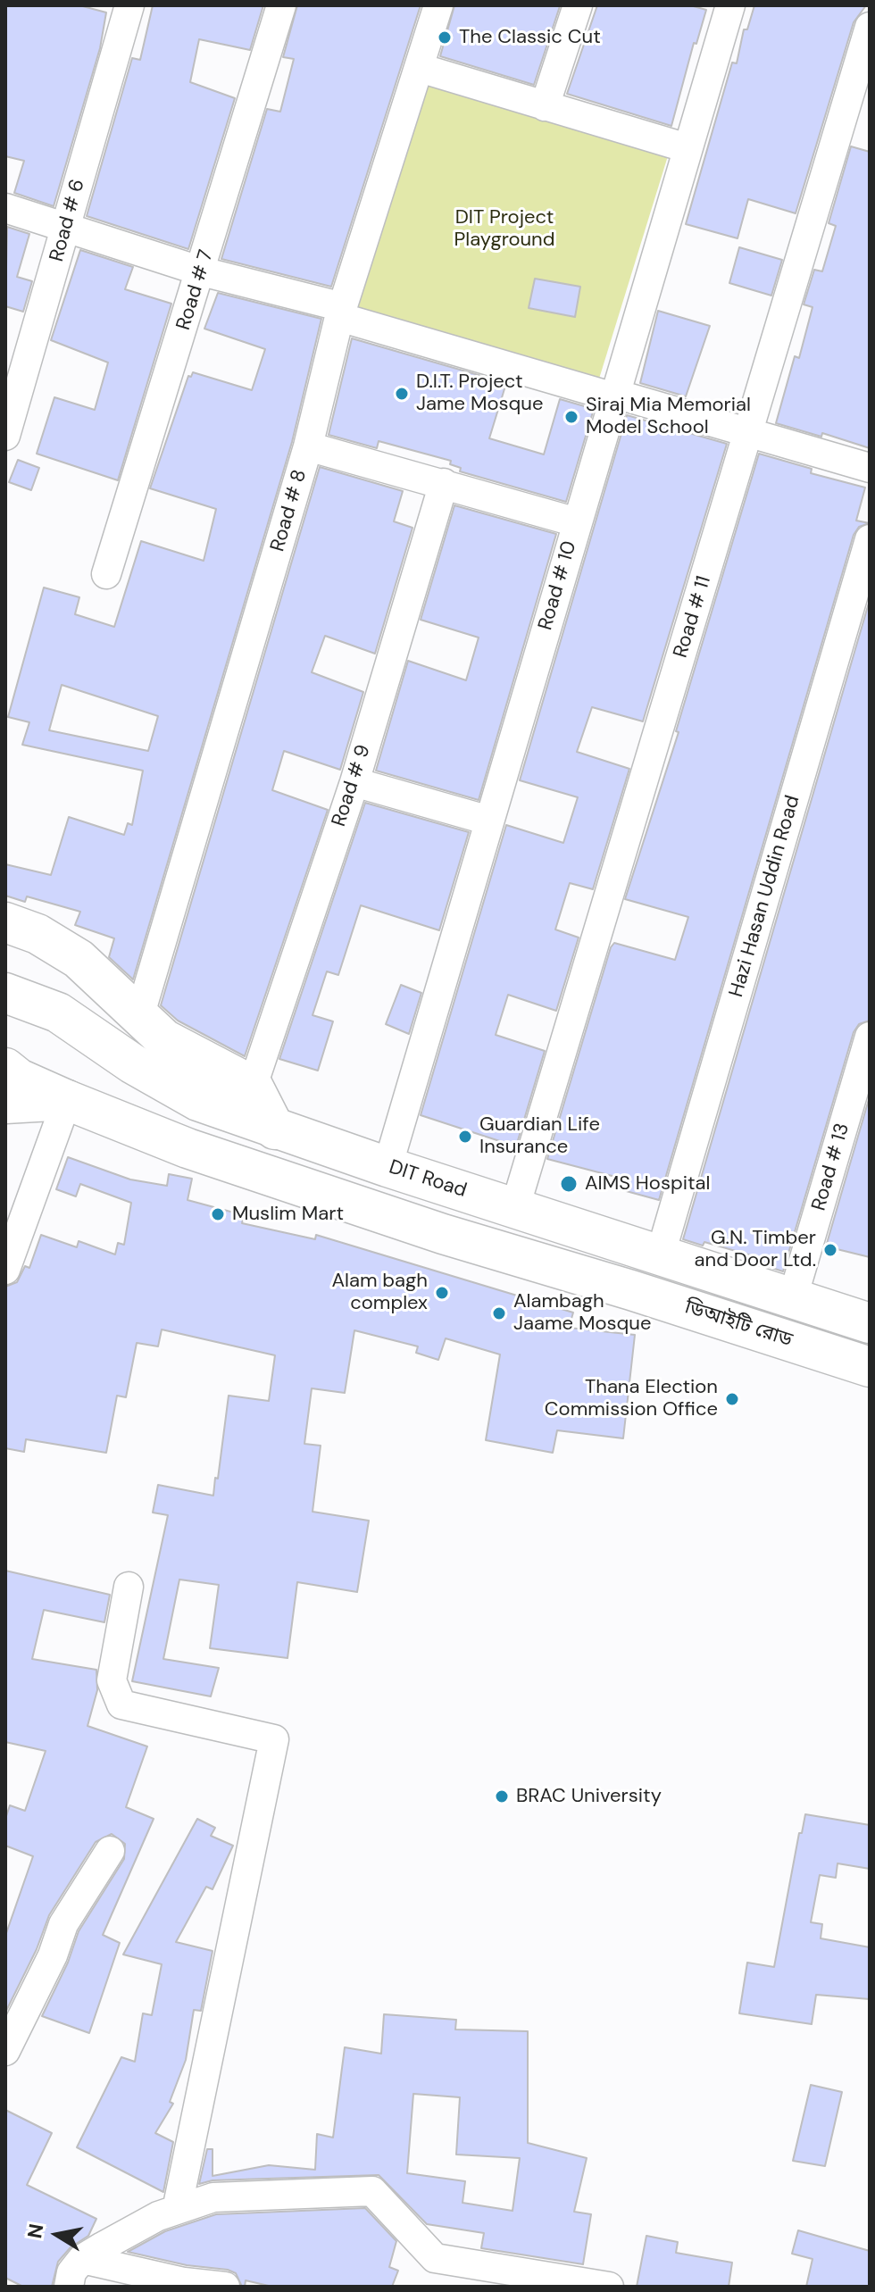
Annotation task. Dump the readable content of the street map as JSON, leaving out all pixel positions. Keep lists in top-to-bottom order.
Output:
{
  "streets": {
    "main road": ["DIT Road"],
    "street": [
      "Road # 6",
      "Road # 7",
      "Road # 8",
      "Road # 10",
      "Road # 11",
      "Road # 9",
      "Hazi Hasan Uddin Road",
      "Road # 13"
    ]
  },
  "crossings": [
    ["Road # 10", "DIT Road"],
    ["Road # 11", "DIT Road"],
    ["Hazi Hasan Uddin Road", "DIT Road"],
    ["Road # 13", "DIT Road"]
  ],
  "parks": ["DIT Project Playground"],
  "places": [
    "The Classic Cut",
    "D.I.T. Project Jame Mosque",
    "Siraj Mia Memorial Model School",
    "Guardian Life Insurance",
    "AIMS Hospital",
    "Muslim Mart",
    "G.N. Timber and Door Ltd.",
    "Alam bagh complex",
    "Alambagh Jaame Mosque",
    "Thana Election Commission Office",
    "BRAC University"
  ],
  "north": "left"
}
